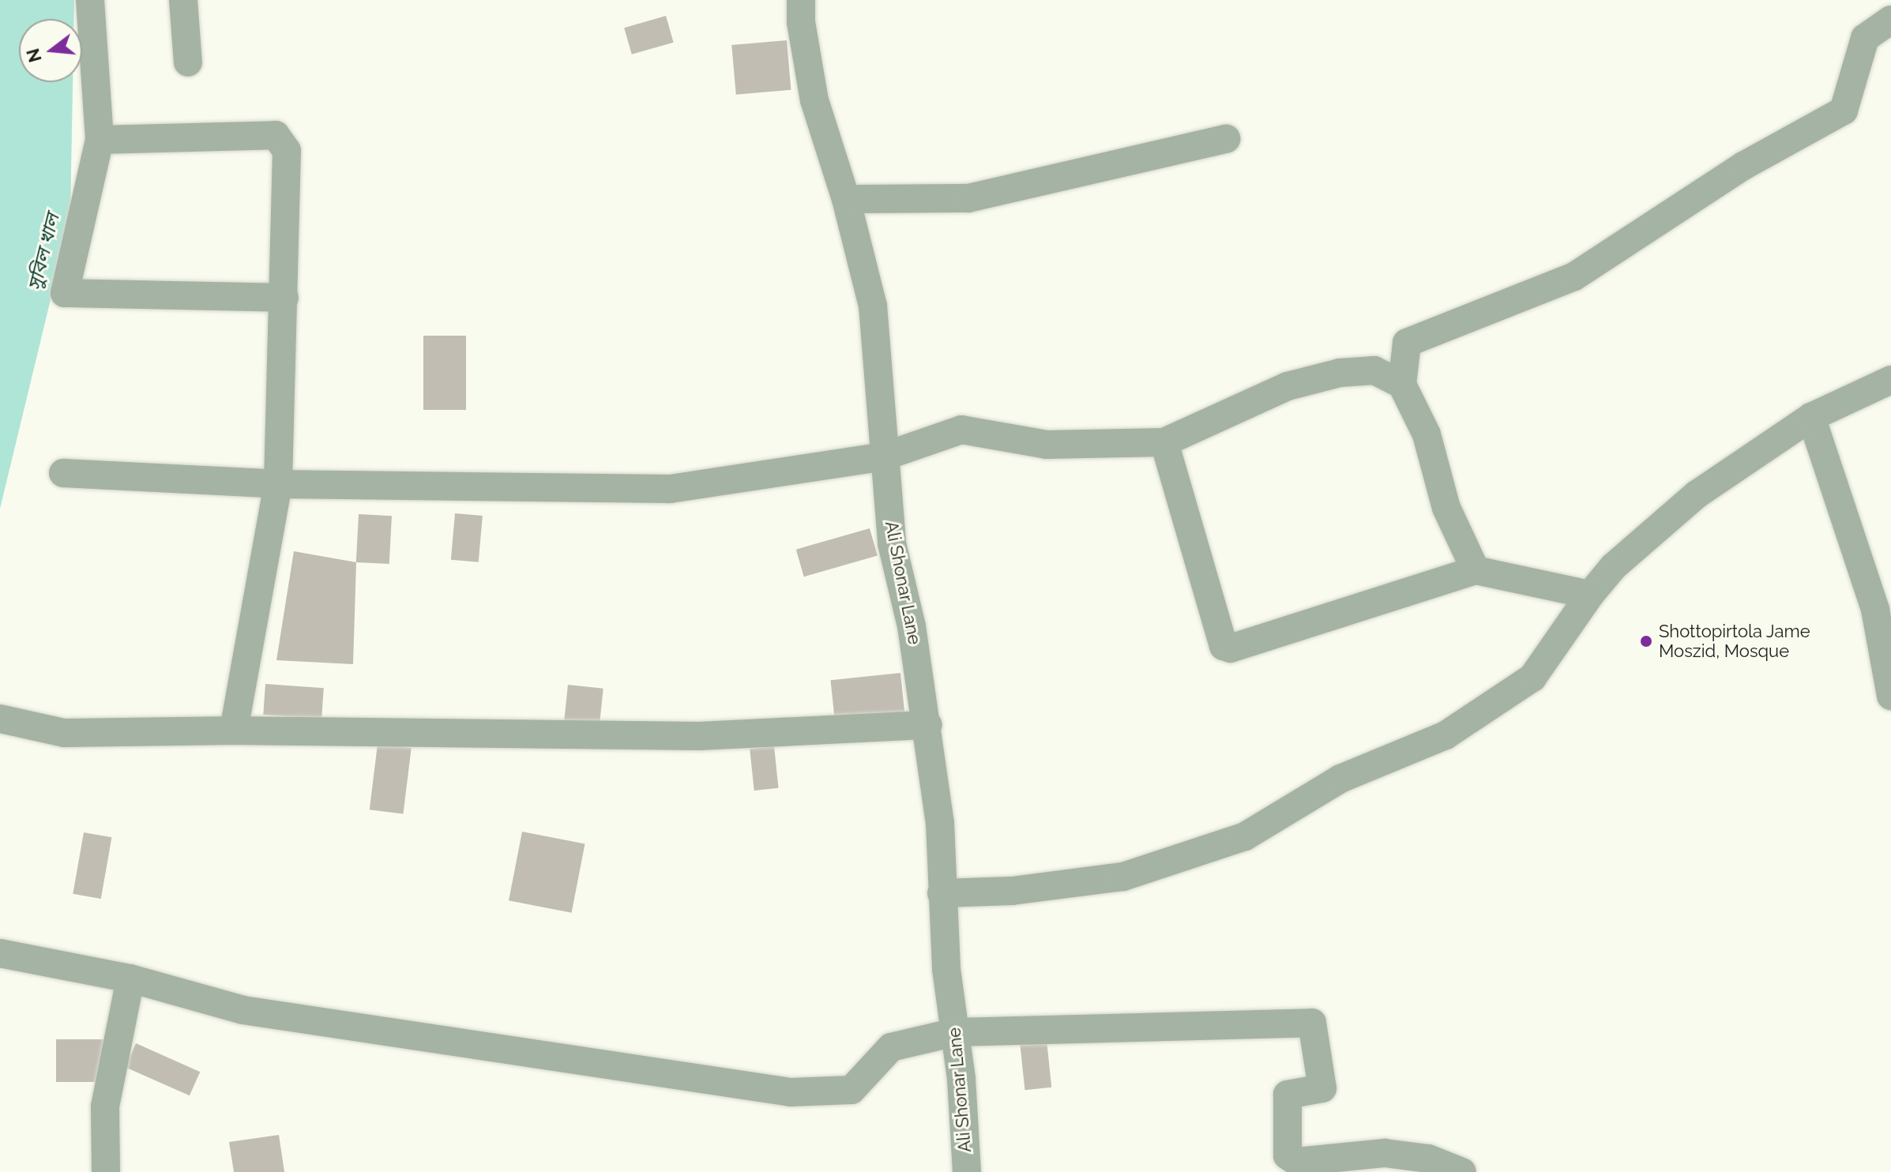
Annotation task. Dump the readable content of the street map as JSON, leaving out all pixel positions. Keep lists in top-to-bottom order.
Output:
{
  "streets": {
    "street": ["Ali Shonar Lane"]
  },
  "water": ["সুবিল খাল"],
  "places": ["Shottopirtola Jame Moszid, Mosque"],
  "north": "left"
}
